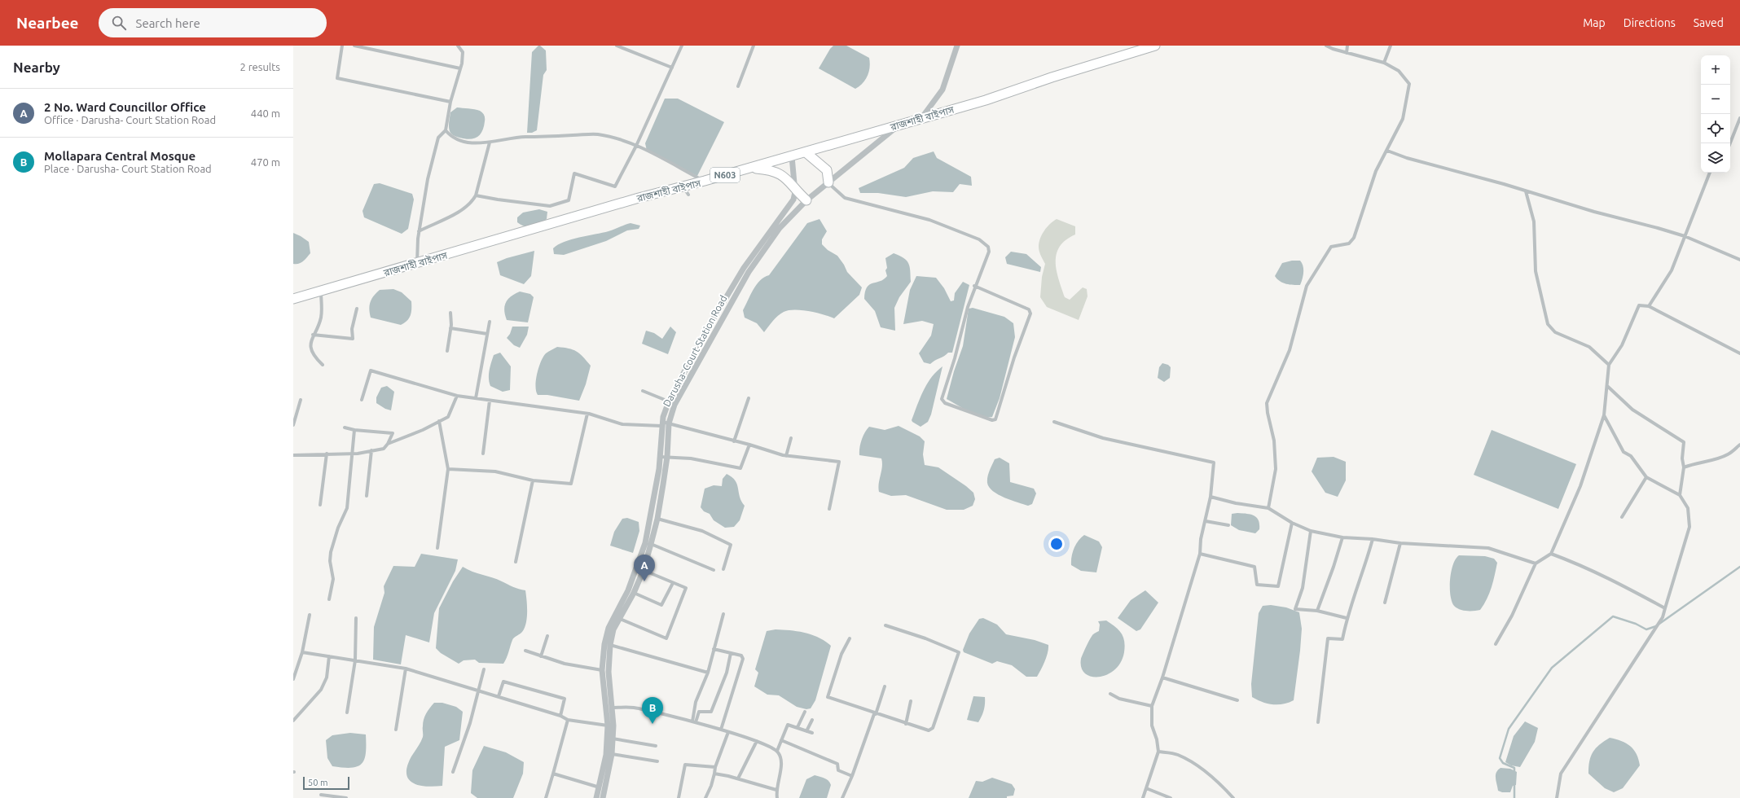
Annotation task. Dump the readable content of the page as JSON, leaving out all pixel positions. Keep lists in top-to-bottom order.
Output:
{
  "streets": {
    "highway": ["রাজশাহী বাইপাস", "N603"],
    "street": ["Darusha- Court Station Road"]
  },
  "crossings": [
    ["রাজশাহী বাইপাস", "Darusha- Court Station Road"]
  ],
  "scale_bar": "50 m",
  "page": {
    "header": "Nearbee",
    "search": "Search here",
    "nav": ["Map", "Directions", "Saved"],
    "heading": ["Nearby", "2 results"],
    "map_buttons": ["+", "−"],
    "list": [
      {
        "mark": "A",
        "name": "2 No. Ward Councillor Office",
        "note": "Office · Darusha- Court Station Road",
        "value": "440 m"
      },
      {
        "mark": "B",
        "name": "Mollapara Central Mosque",
        "note": "Place · Darusha- Court Station Road",
        "value": "470 m"
      }
    ],
    "pins": ["A", "B"],
    "scale": "50 m"
  }
}
